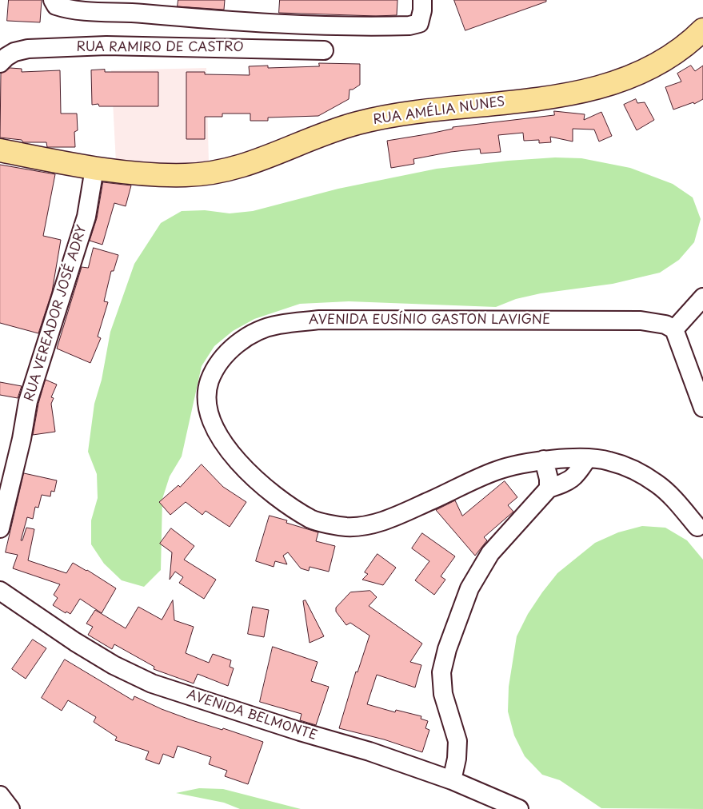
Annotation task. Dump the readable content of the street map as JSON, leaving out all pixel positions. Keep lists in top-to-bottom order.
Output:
{
  "streets": {
    "main road": ["RUA AMÉLIA NUNES"],
    "street": [
      "RUA RAMIRO DE CASTRO",
      "RUA VEREADOR JOSÉ ADRY",
      "AVENIDA EUSÍNIO GASTON LAVIGNE",
      "AVENIDA BELMONTE"
    ]
  },
  "crossings": [
    ["RUA AMÉLIA NUNES", "RUA VEREADOR JOSÉ ADRY"]
  ]
}
